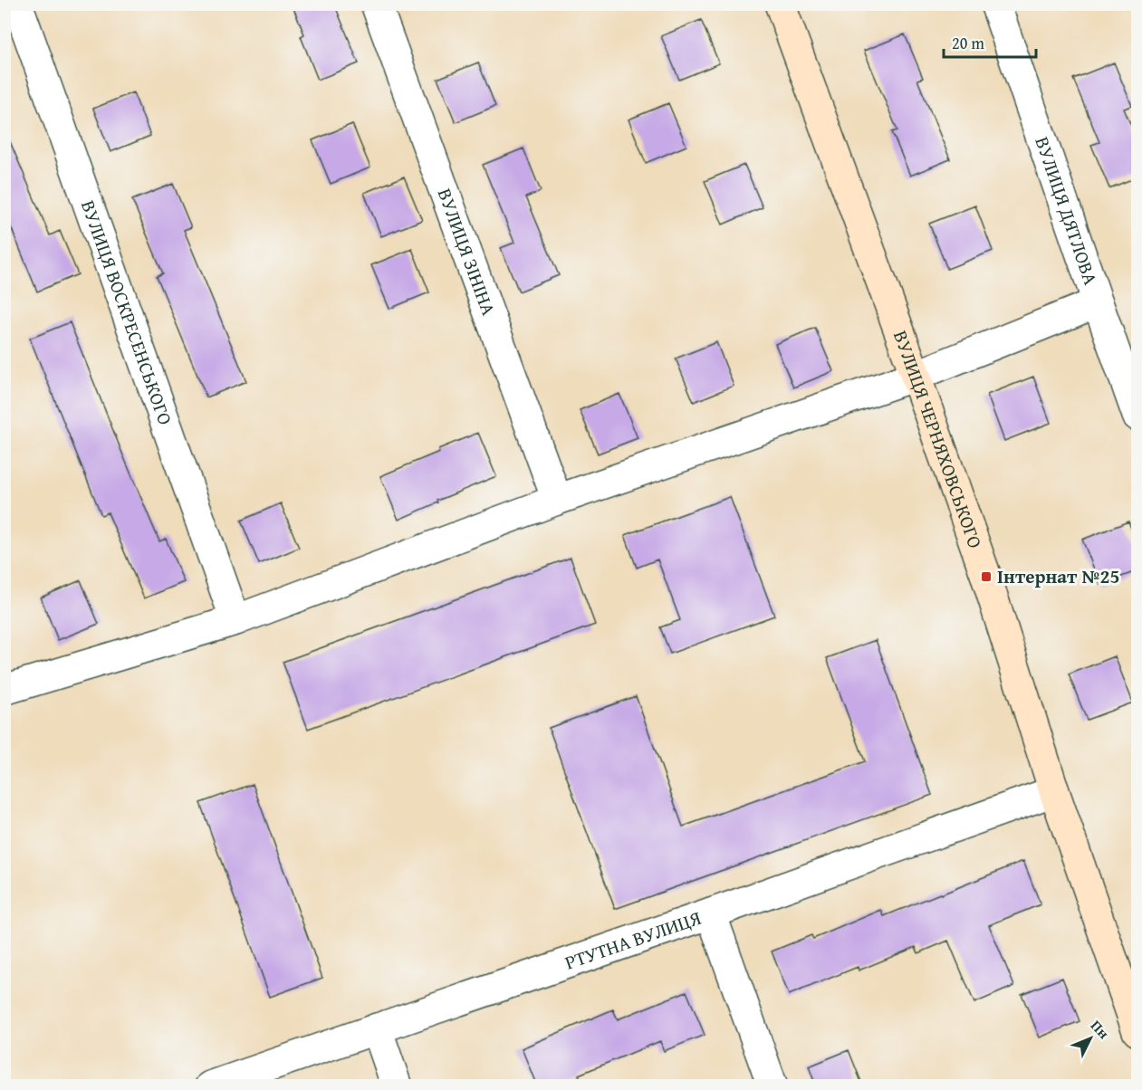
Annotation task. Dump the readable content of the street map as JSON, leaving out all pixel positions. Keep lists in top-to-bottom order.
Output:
{
  "streets": {
    "main road": ["ВУЛИЦЯ ЧЕРНЯХОВСЬКОГО"],
    "street": [
      "ВУЛИЦЯ ДЯТЛОВА",
      "ВУЛИЦЯ ЗІНІНА",
      "ВУЛИЦЯ ВОСКРЕСЕНСЬКОГО",
      "РТУТНА ВУЛИЦЯ"
    ]
  },
  "crossings": [
    ["ВУЛИЦЯ ЧЕРНЯХОВСЬКОГО", "РТУТНА ВУЛИЦЯ"]
  ],
  "places": {
    "transit": ["Інтернат №25"]
  },
  "scale_bar": "20 m",
  "north": "top right"
}
